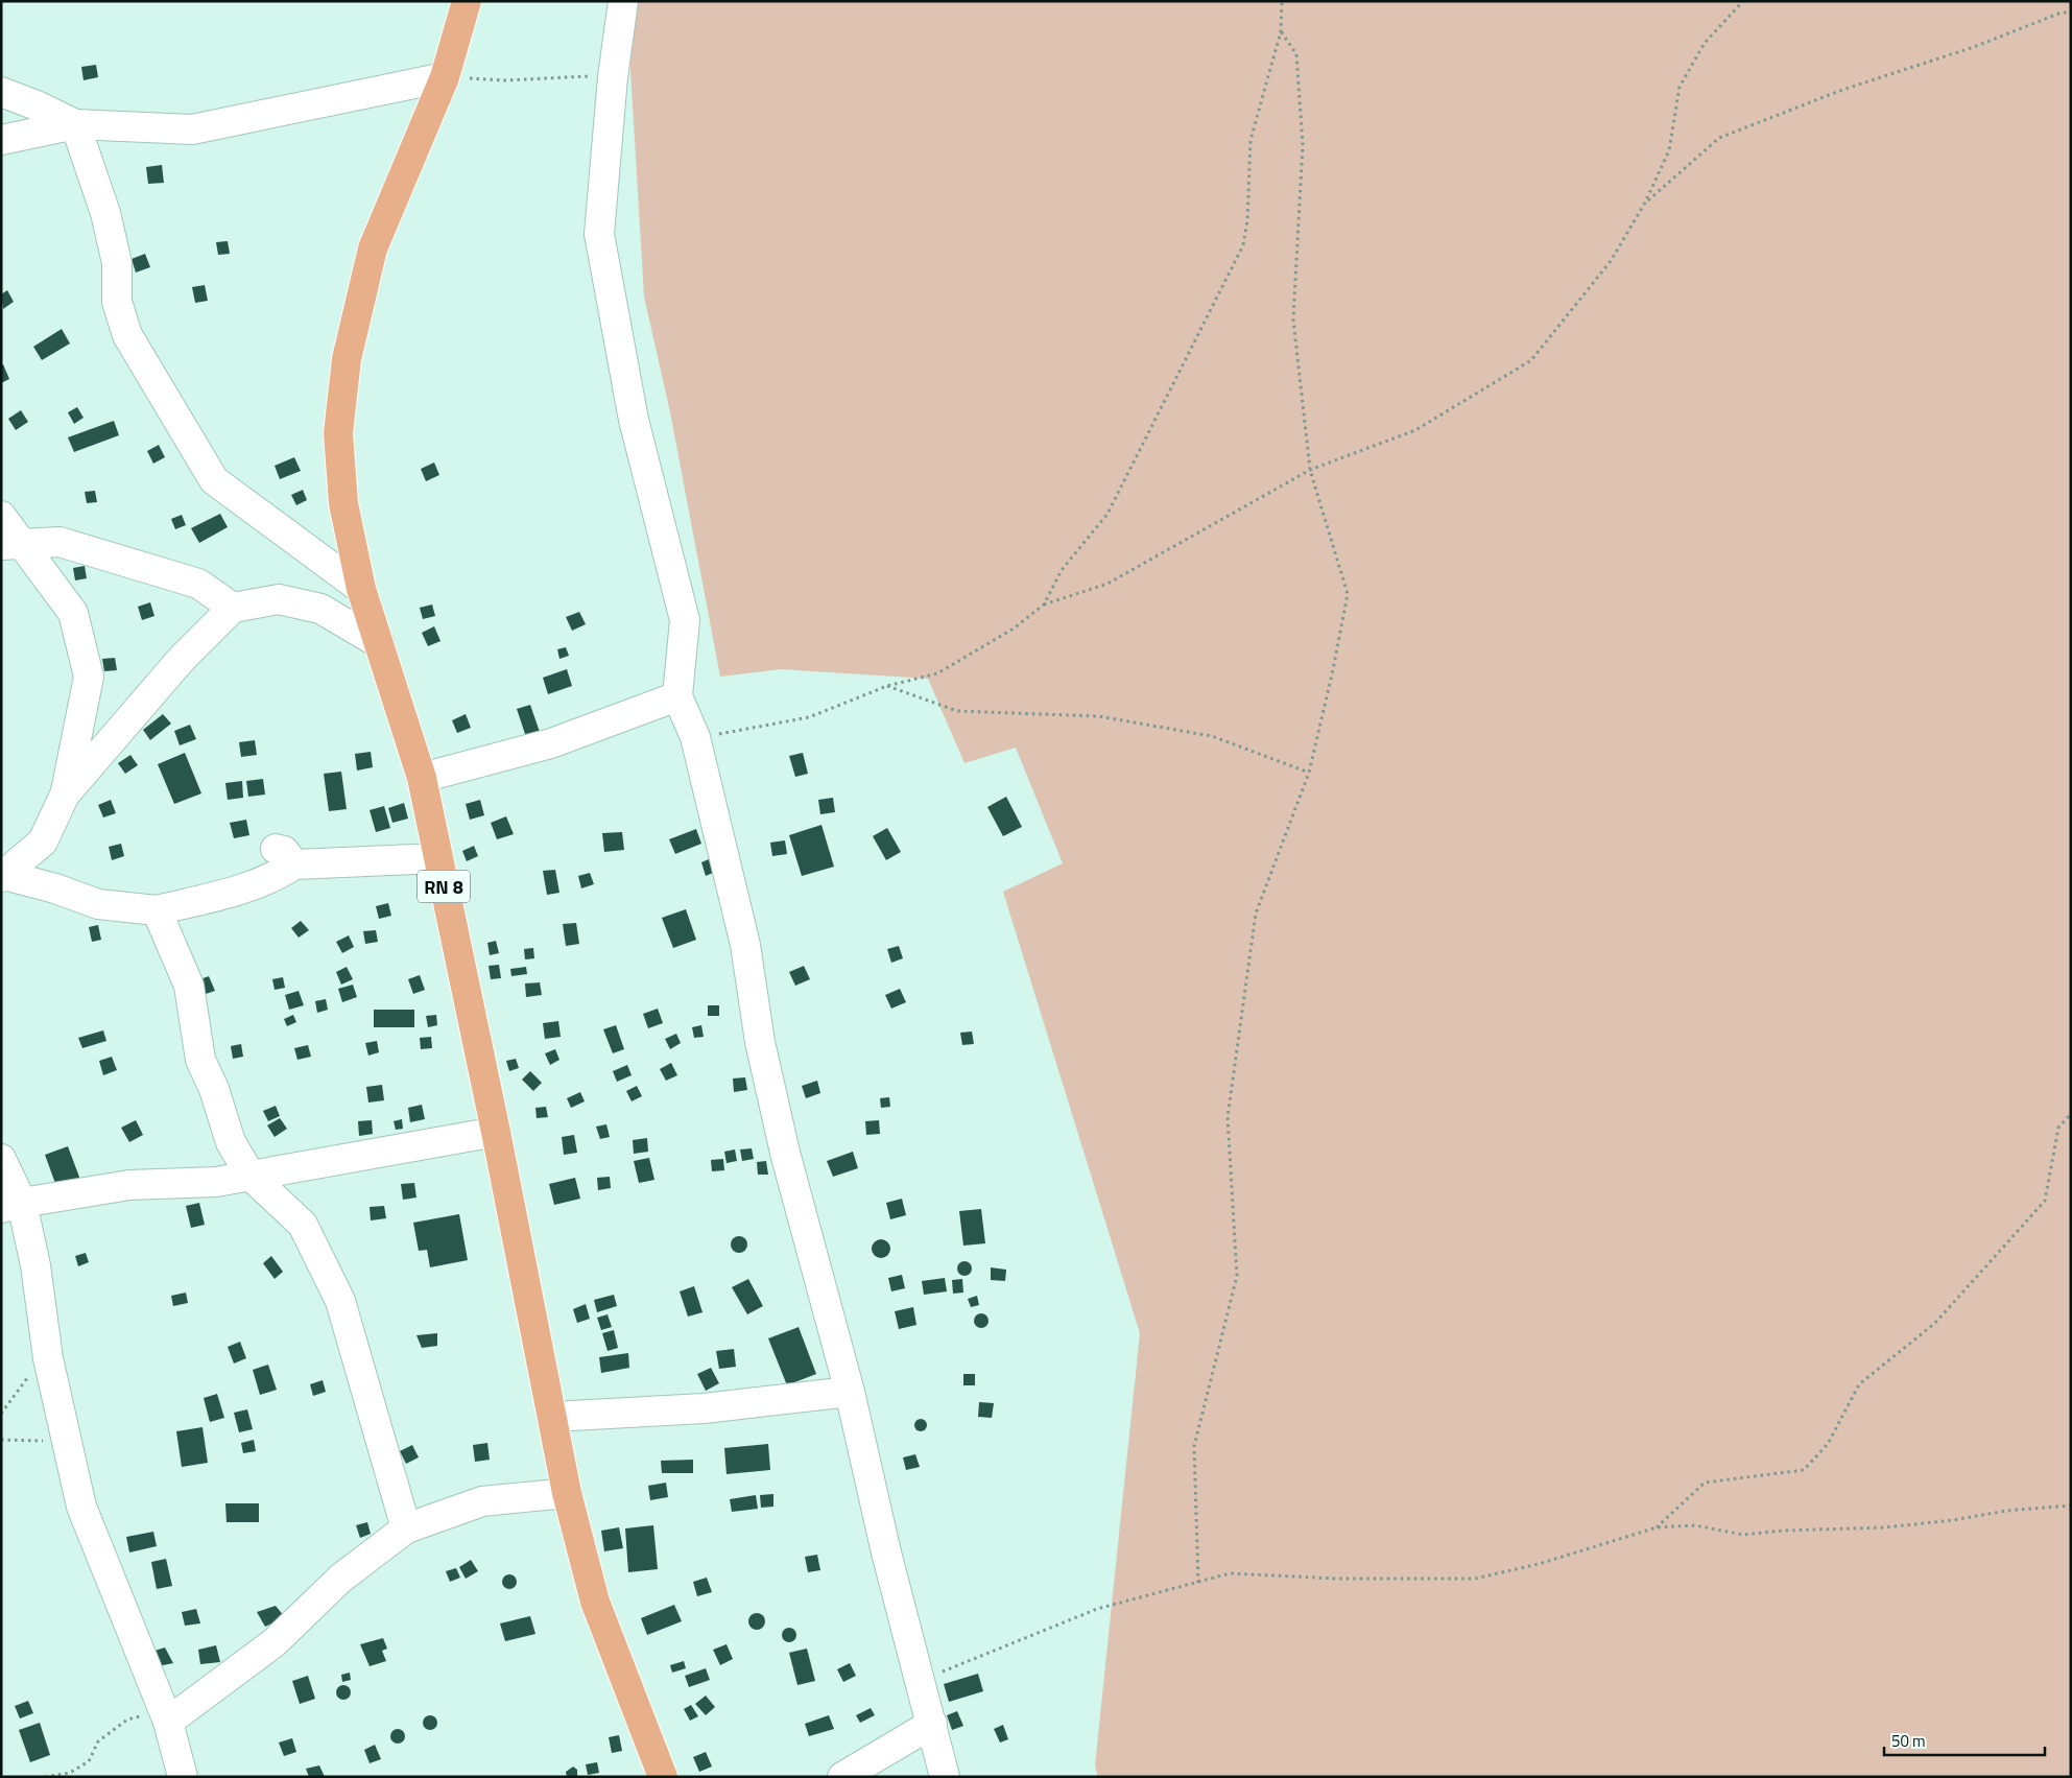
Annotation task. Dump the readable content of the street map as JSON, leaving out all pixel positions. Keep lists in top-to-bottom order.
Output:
{
  "streets": {
    "main road": ["RN 8"]
  },
  "scale_bar": "50 m"
}
